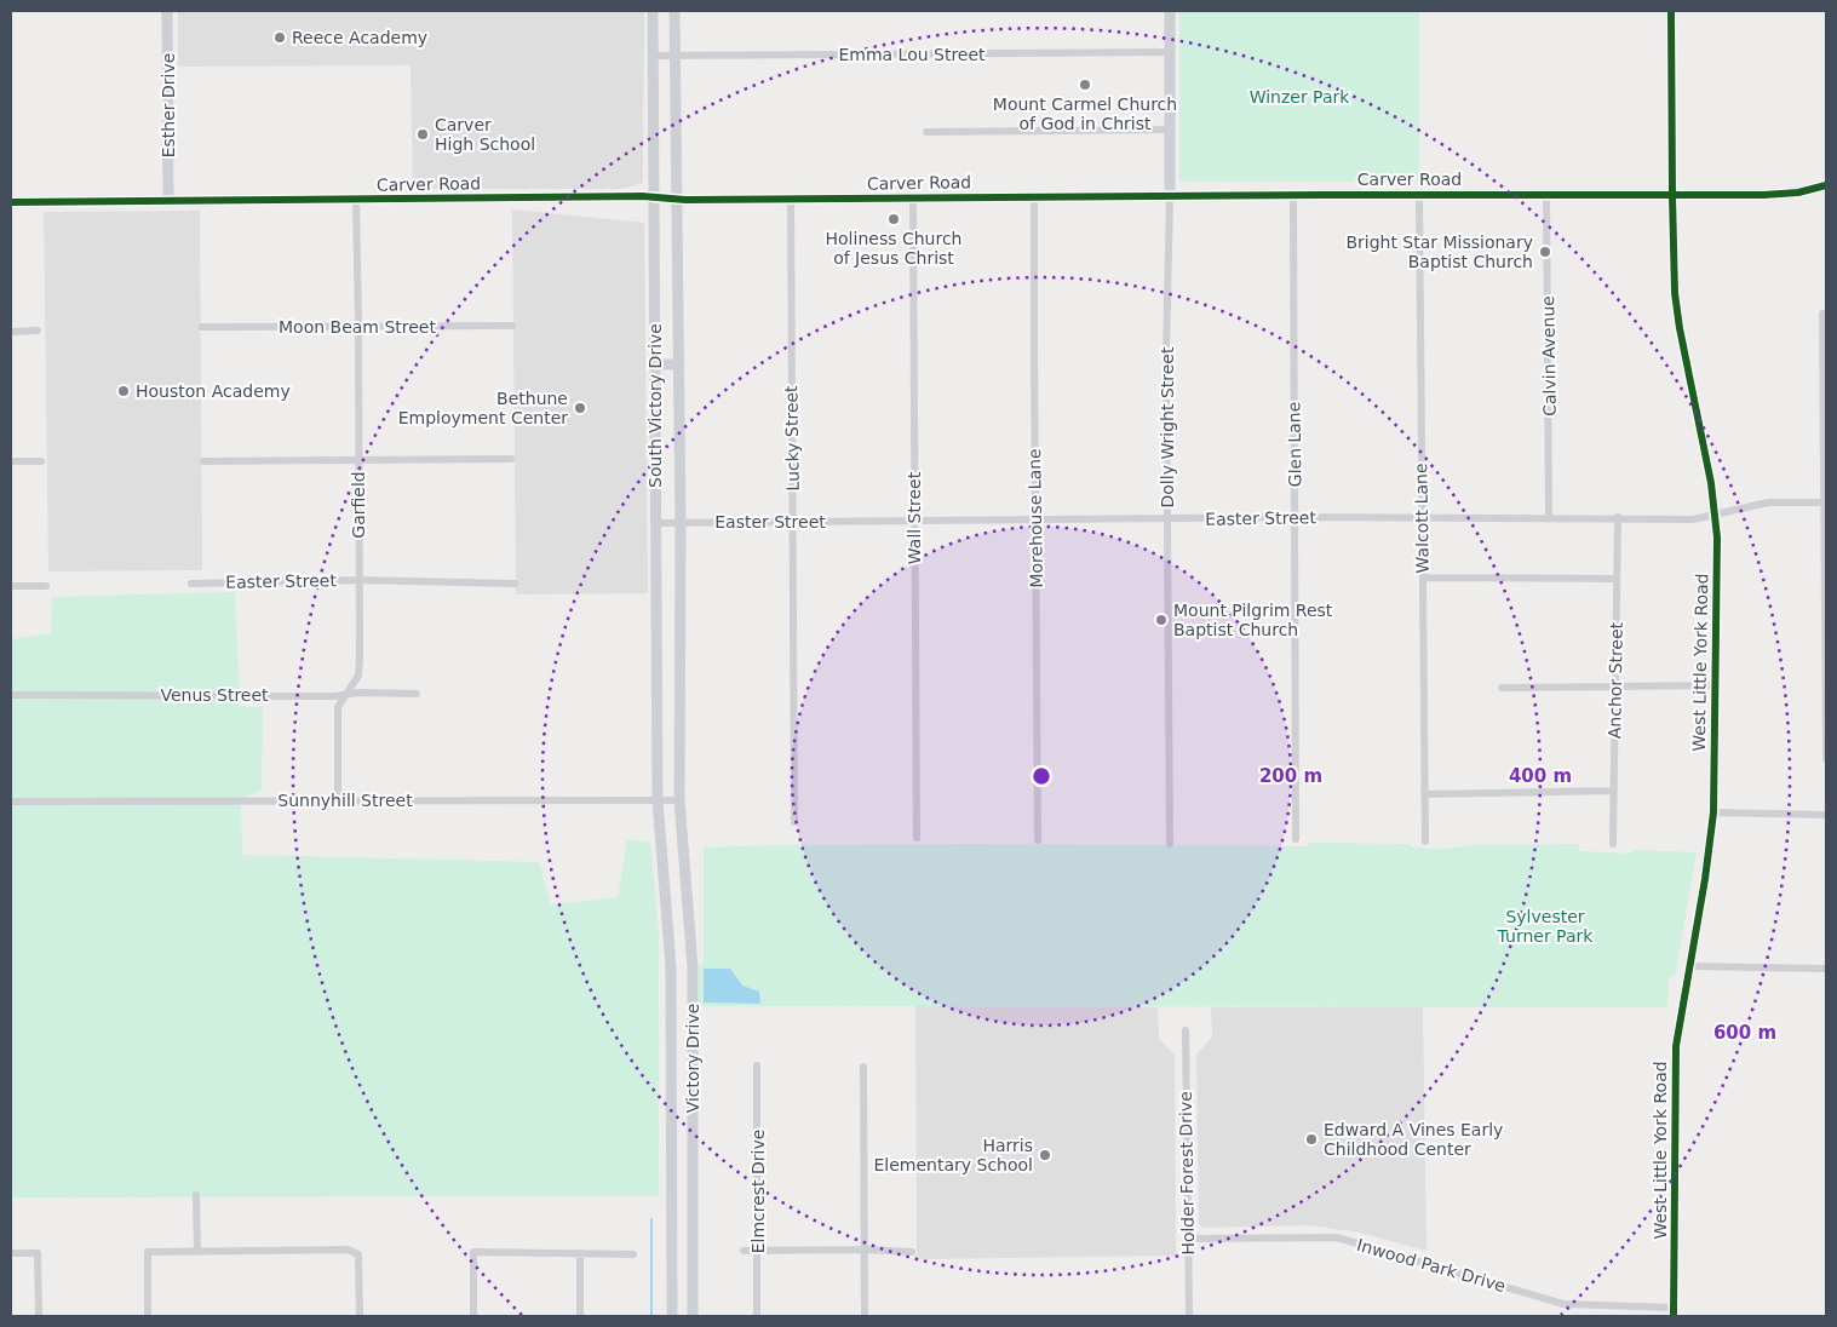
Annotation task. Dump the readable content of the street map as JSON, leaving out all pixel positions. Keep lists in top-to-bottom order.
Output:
{
  "streets": {
    "street": [
      "Emma Lou Street",
      "Esther Drive",
      "Carver Road",
      "Moon Beam Street",
      "Calvin Avenue",
      "South Victory Drive",
      "Dolly Wright Street",
      "Lucky Street",
      "Glen Lane",
      "Garfield",
      "Wall Street",
      "Morehouse Lane",
      "Easter Street",
      "Walcott Lane",
      "West Little York Road",
      "Anchor Street",
      "Venus Street",
      "Sunnyhill Street",
      "Victory Drive",
      "Holder Forest Drive",
      "Elmcrest Drive",
      "Inwood Park Drive"
    ]
  },
  "crossings": [
    ["Emma Lou Street", "South Victory Drive"],
    ["Emma Lou Street", "Dolly Wright Street"],
    ["Esther Drive", "Carver Road"],
    ["Carver Road", "Calvin Avenue"],
    ["Carver Road", "South Victory Drive"],
    ["Carver Road", "Dolly Wright Street"],
    ["Carver Road", "Lucky Street"],
    ["Carver Road", "Glen Lane"],
    ["Carver Road", "Garfield"],
    ["Carver Road", "Wall Street"],
    ["Carver Road", "Morehouse Lane"],
    ["Carver Road", "Walcott Lane"],
    ["Carver Road", "West Little York Road"],
    ["Moon Beam Street", "Garfield"],
    ["Calvin Avenue", "Easter Street"],
    ["South Victory Drive", "Easter Street"],
    ["South Victory Drive", "Sunnyhill Street"],
    ["South Victory Drive", "Victory Drive"],
    ["Dolly Wright Street", "Easter Street"],
    ["Lucky Street", "Easter Street"],
    ["Glen Lane", "Easter Street"],
    ["Garfield", "Easter Street"],
    ["Garfield", "Venus Street"],
    ["Garfield", "Sunnyhill Street"],
    ["Wall Street", "Easter Street"],
    ["Morehouse Lane", "Easter Street"],
    ["Easter Street", "Walcott Lane"],
    ["Easter Street", "West Little York Road"],
    ["Easter Street", "Anchor Street"],
    ["West Little York Road", "Inwood Park Drive"],
    ["Sunnyhill Street", "Victory Drive"],
    ["Holder Forest Drive", "Inwood Park Drive"]
  ],
  "parks": ["Winzer Park", "Sylvester Turner Park"],
  "places": [
    "Reece Academy",
    "Mount Carmel Church of God in Christ",
    "Carver High School",
    "Holiness Church of Jesus Christ",
    "Bright Star Missionary Baptist Church",
    "Houston Academy",
    "Bethune Employment Center",
    "Mount Pilgrim Rest Baptist Church",
    "Edward A Vines Early Childhood Center",
    "Harris Elementary School"
  ],
  "rings": ["200 m", "400 m", "600 m"]
}
